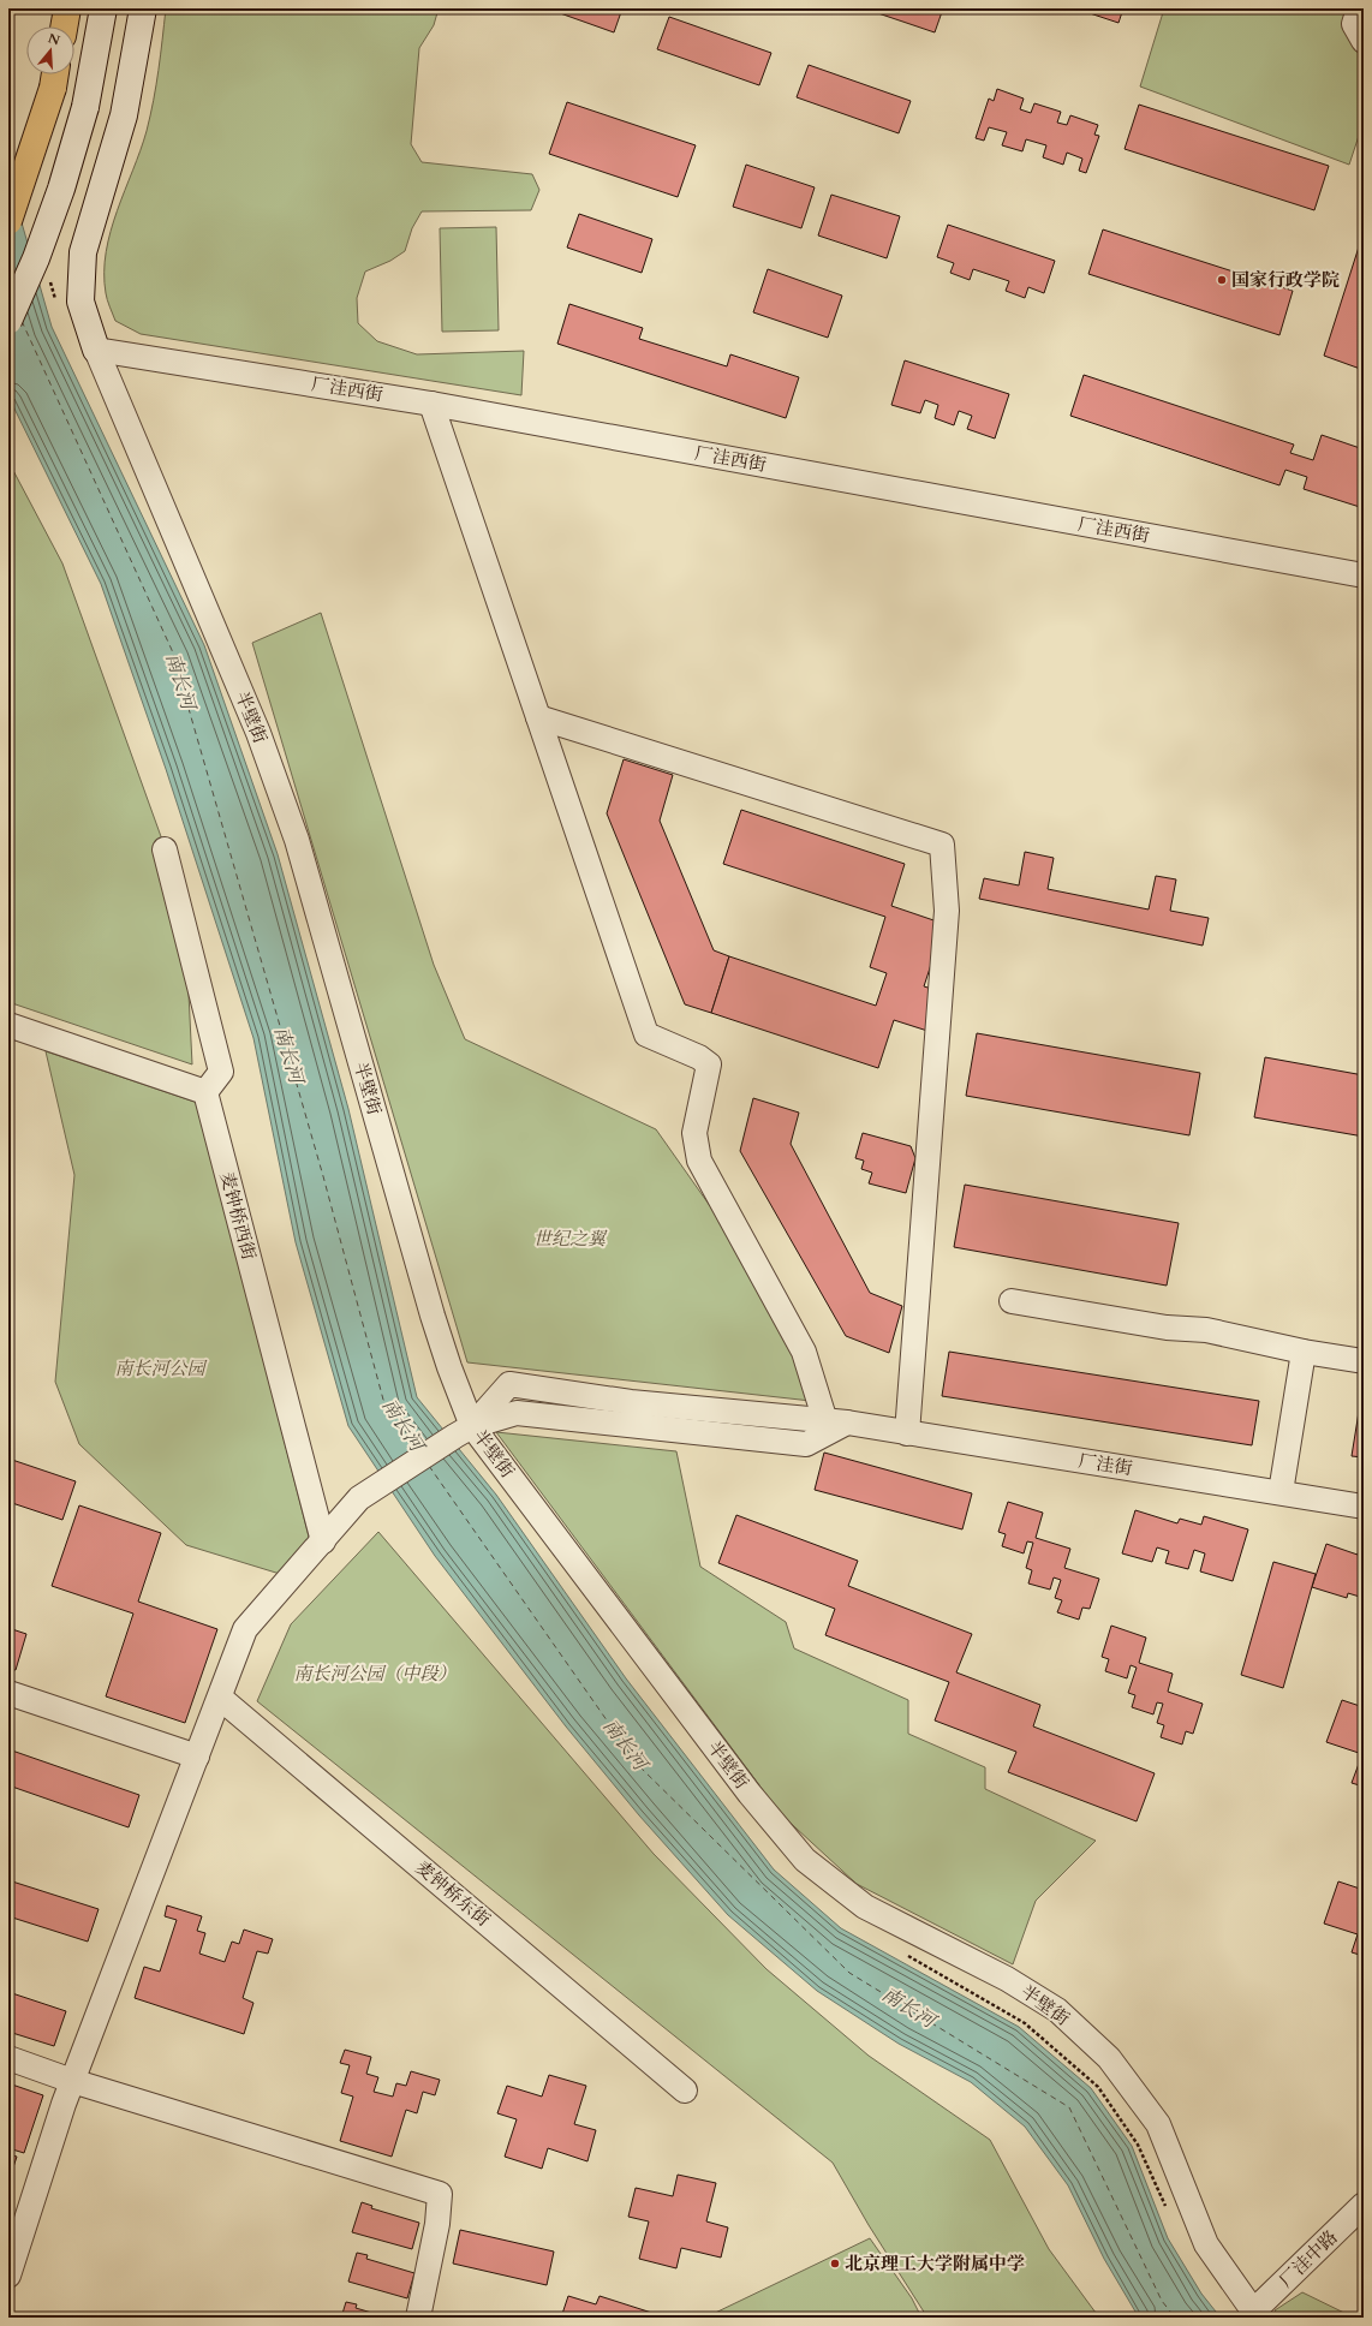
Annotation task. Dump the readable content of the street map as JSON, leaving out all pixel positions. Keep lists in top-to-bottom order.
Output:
{
  "streets": {
    "street": [
      "厂洼西街",
      "半壁街",
      "麦钟桥西街",
      "厂洼街",
      "麦钟桥东街",
      "厂洼中路"
    ]
  },
  "crossings": [
    ["厂洼西街", "半壁街"],
    ["半壁街", "厂洼街"],
    ["半壁街", "厂洼中路"]
  ],
  "water": ["南长河"],
  "parks": ["世纪之翼", "南长河公园", "南长河公园（中段）"],
  "places": ["国家行政学院", "北京理工大学附属中学"],
  "north": "top"
}
